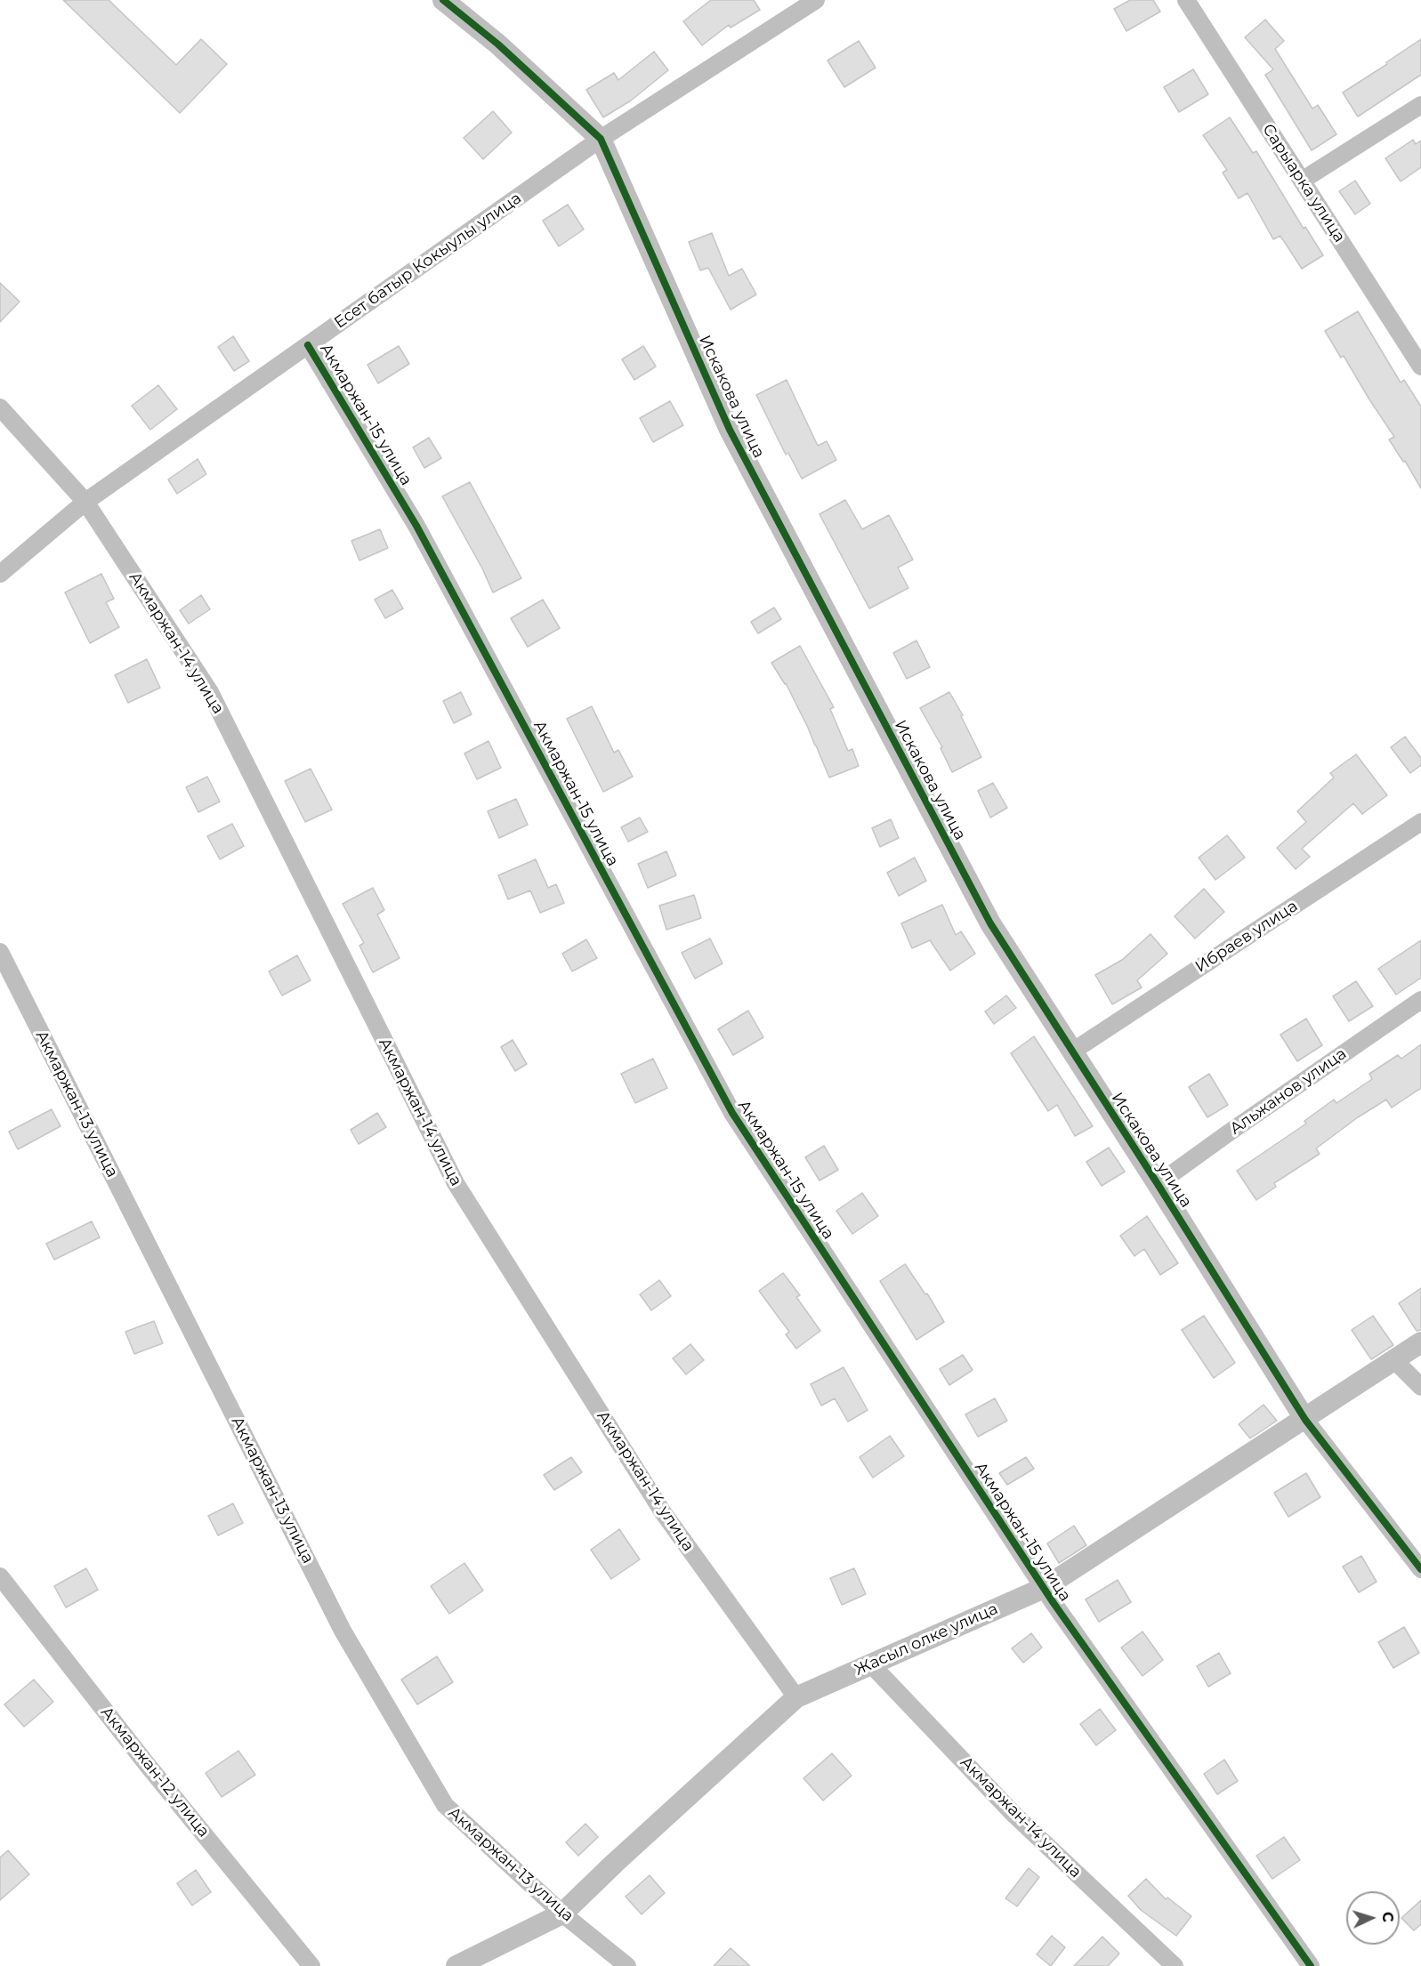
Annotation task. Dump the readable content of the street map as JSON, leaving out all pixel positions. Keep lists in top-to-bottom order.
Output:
{
  "streets": {
    "street": [
      "Сарыарка улица",
      "Есет батыр Кокыулы улица",
      "Искакова улица",
      "Акмаржан-15 улица",
      "Акмаржан-14 улица",
      "Ибраев улица",
      "Альжанов улица",
      "Акмаржан-13 улица",
      "Жасыл олке улица",
      "Акмаржан-12 улица"
    ]
  },
  "crossings": [
    ["Есет батыр Кокыулы улица", "Искакова улица"],
    ["Есет батыр Кокыулы улица", "Акмаржан-15 улица"],
    ["Есет батыр Кокыулы улица", "Акмаржан-14 улица"],
    ["Искакова улица", "Ибраев улица"],
    ["Искакова улица", "Альжанов улица"],
    ["Искакова улица", "Жасыл олке улица"],
    ["Акмаржан-15 улица", "Жасыл олке улица"],
    ["Акмаржан-14 улица", "Жасыл олке улица"],
    ["Акмаржан-13 улица", "Жасыл олке улица"]
  ],
  "north": "right"
}
